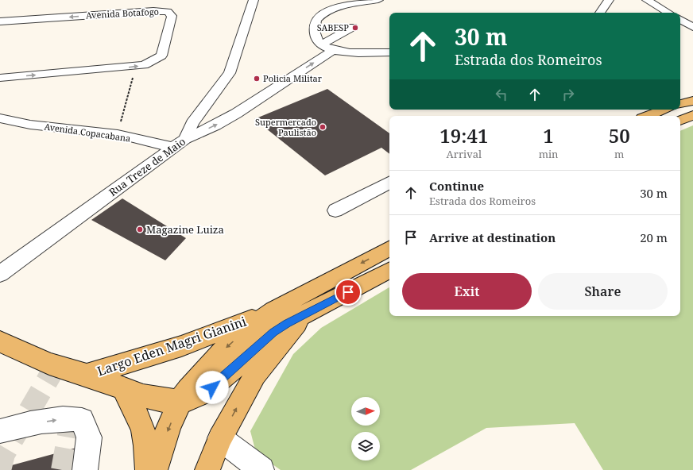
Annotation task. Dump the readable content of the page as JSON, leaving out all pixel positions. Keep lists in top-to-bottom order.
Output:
{
  "streets": {
    "main road": ["Largo Eden Magri Gianini"],
    "street": ["Avenida Botafogo", "Avenida Copacabana", "Rua Treze de Maio"]
  },
  "crossings": [
    ["Avenida Copacabana", "Rua Treze de Maio"]
  ],
  "places": [
    "SABESP",
    "Policia Militar",
    "Supermercado Paulistão",
    "Magazine Luiza"
  ],
  "north": "right",
  "page": {
    "turn": ["30 m", "Estrada dos Romeiros"],
    "eta": [
      "19:41",
      "Arrival",
      "1",
      "min",
      "50",
      "m"
    ],
    "list": [
      {
        "name": "Continue",
        "note": "Estrada dos Romeiros",
        "value": "30 m"
      },
      {
        "name": "Arrive at destination",
        "value": "20 m"
      }
    ],
    "buttons": ["Exit", "Share"]
  }
}
